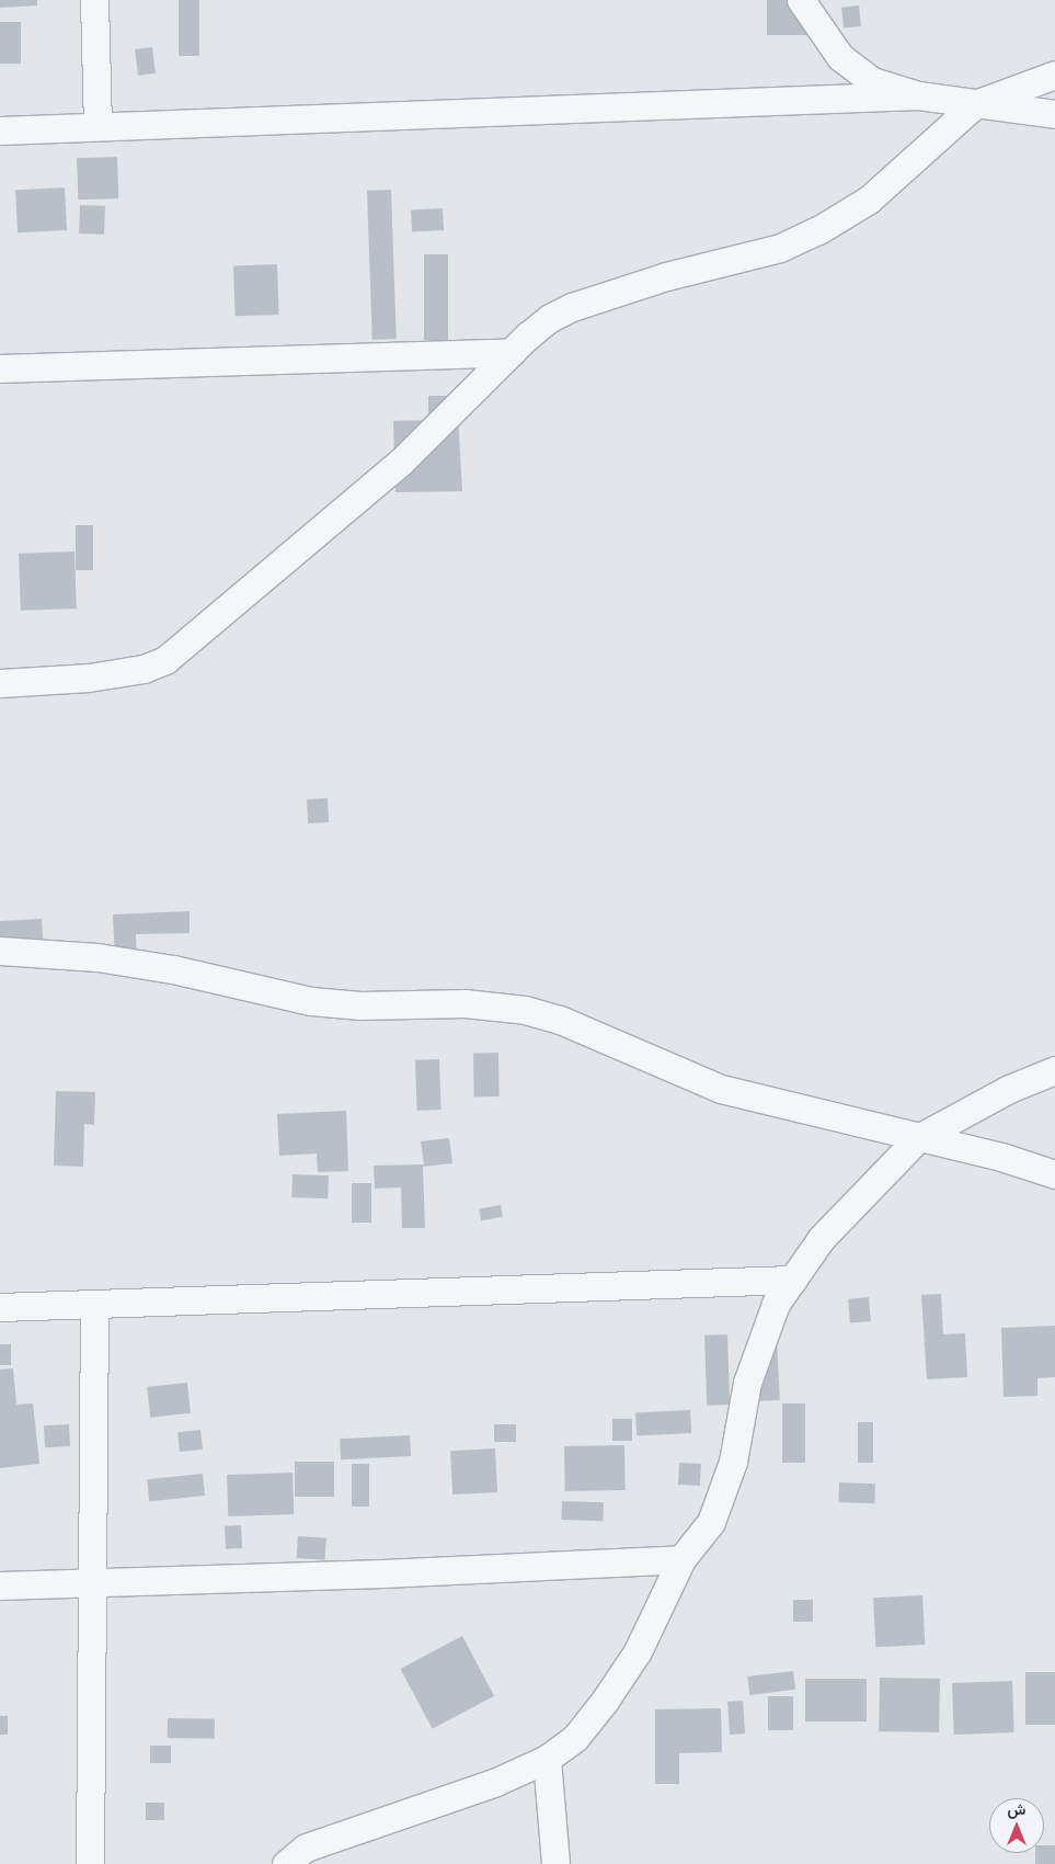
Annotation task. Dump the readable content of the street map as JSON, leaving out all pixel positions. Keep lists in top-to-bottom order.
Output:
{
  "north": "top"
}
